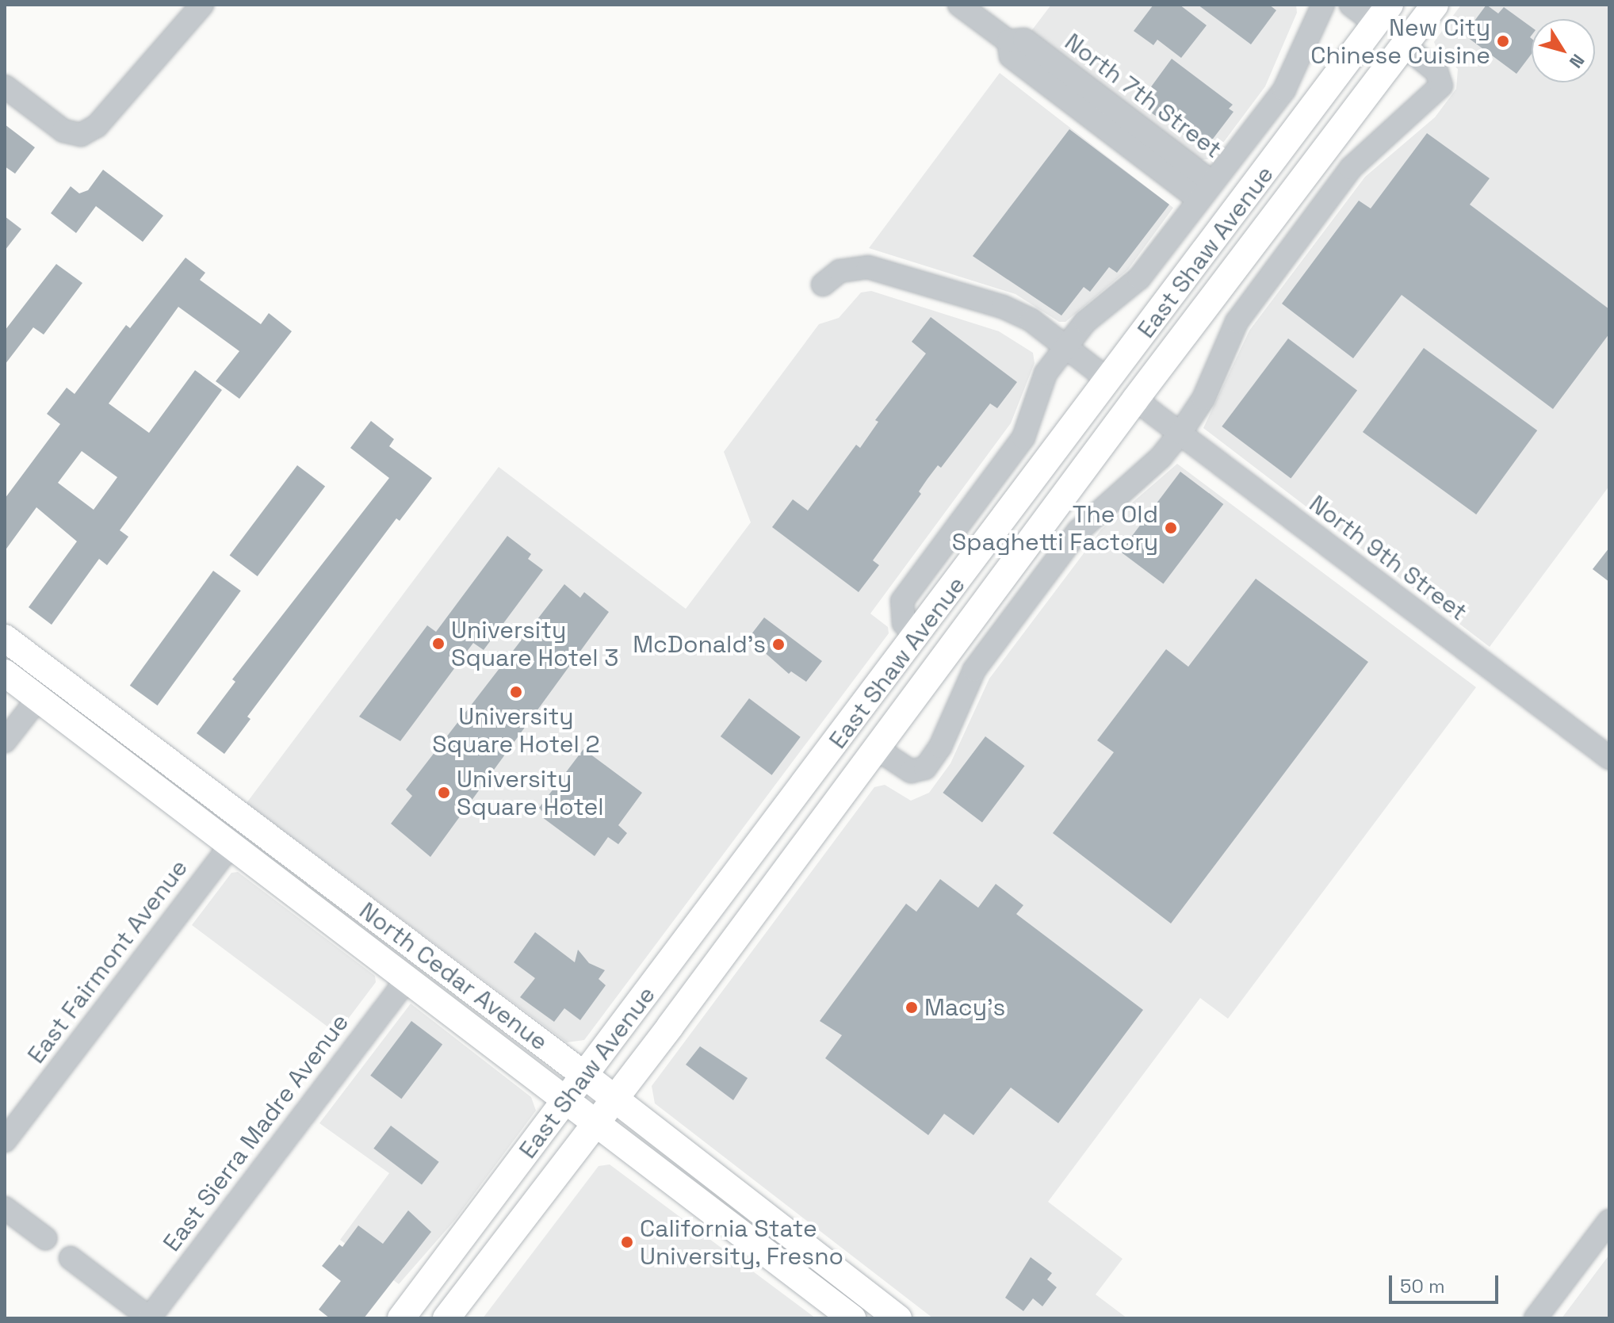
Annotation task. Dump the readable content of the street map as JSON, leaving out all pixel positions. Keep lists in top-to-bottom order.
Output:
{
  "streets": {
    "main road": ["East Shaw Avenue", "North Cedar Avenue"],
    "street": [
      "North 7th Street",
      "North 9th Street",
      "East Fairmont Avenue",
      "East Sierra Madre Avenue"
    ]
  },
  "crossings": [
    ["East Shaw Avenue", "North 9th Street"],
    ["East Shaw Avenue", "North Cedar Avenue"],
    ["East Fairmont Avenue", "North Cedar Avenue"],
    ["North Cedar Avenue", "East Sierra Madre Avenue"]
  ],
  "places": [
    "New City Chinese Cuisine",
    "The Old Spaghetti Factory",
    "University Square Hotel 3",
    "McDonald's",
    "University Square Hotel 2",
    "University Square Hotel",
    "Macy's",
    "California State University, Fresno"
  ],
  "scale_bar": "50 m",
  "north": "bottom right"
}
